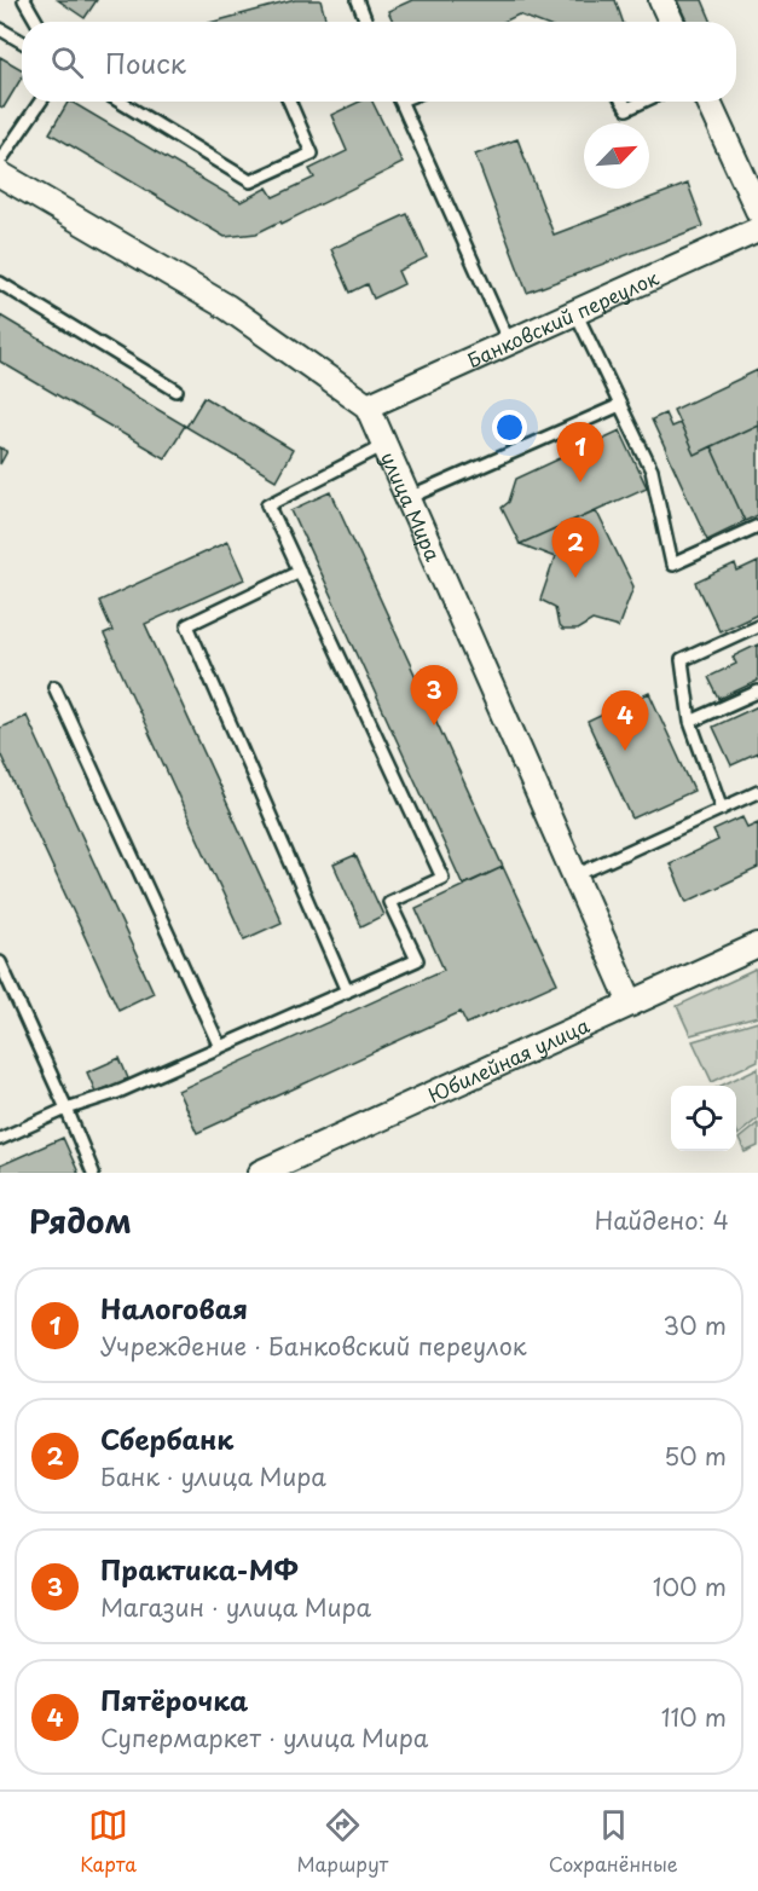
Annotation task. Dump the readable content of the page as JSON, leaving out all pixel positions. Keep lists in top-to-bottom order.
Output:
{
  "streets": {
    "street": ["Банковский переулок", "улица Мира", "Юбилейная улица"]
  },
  "crossings": [
    ["Банковский переулок", "улица Мира"],
    ["улица Мира", "Юбилейная улица"]
  ],
  "north": "top right",
  "page": {
    "search": "Поиск",
    "pins": [
      "1",
      "2",
      "3",
      "4"
    ],
    "heading": ["Рядом", "Найдено: 4"],
    "list": [
      {
        "mark": "1",
        "name": "Налоговая",
        "note": "Учреждение · Банковский переулок",
        "value": "30 m"
      },
      {
        "mark": "2",
        "name": "Сбербанк",
        "note": "Банк · улица Мира",
        "value": "50 m"
      },
      {
        "mark": "3",
        "name": "Практика-МФ",
        "note": "Магазин · улица Мира",
        "value": "100 m"
      },
      {
        "mark": "4",
        "name": "Пятёрочка",
        "note": "Супермаркет · улица Мира",
        "value": "110 m"
      }
    ],
    "nav": ["Карта", "Маршрут", "Сохранённые"]
  }
}
